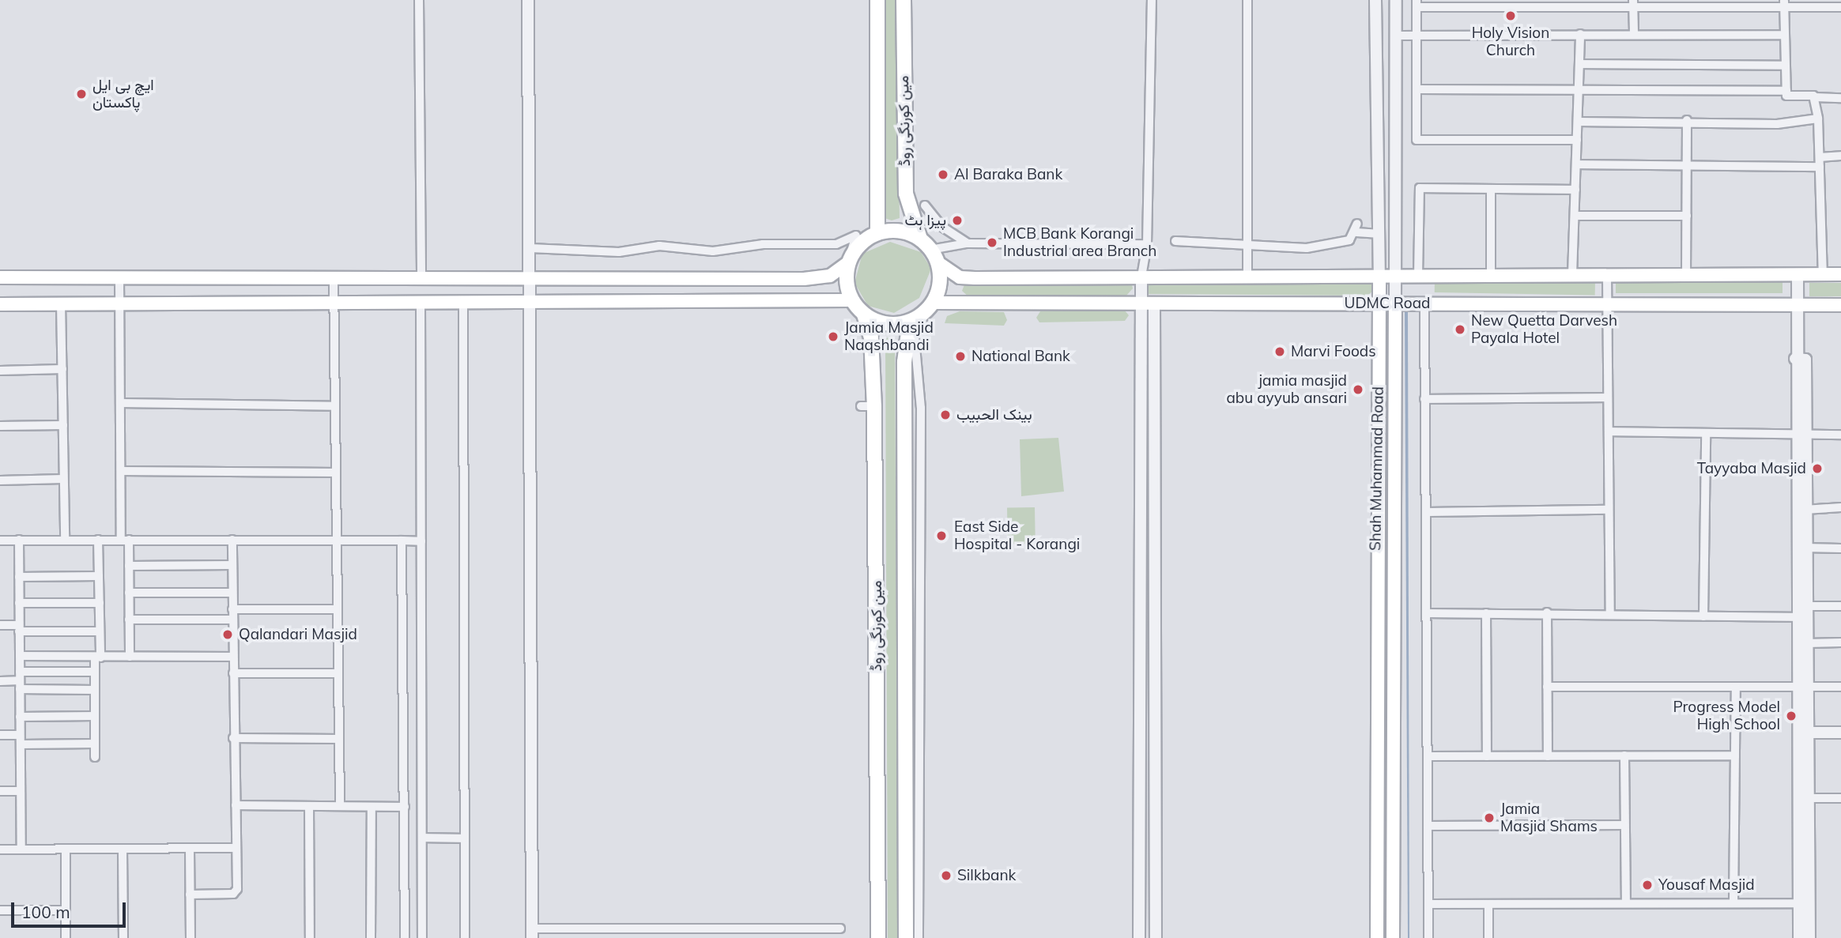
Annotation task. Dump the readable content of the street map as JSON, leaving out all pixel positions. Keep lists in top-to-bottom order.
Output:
{
  "streets": {
    "main road": ["مین کورنگی روڈ", "UDMC Road", "Shah Muhammad Road"]
  },
  "crossings": [
    ["مین کورنگی روڈ", "UDMC Road"],
    ["UDMC Road", "Shah Muhammad Road"]
  ],
  "places": [
    "Holy Vision Church",
    "ایچ بی ایل پاکستان",
    "Al Baraka Bank",
    "پیزا ہٹ",
    "MCB Bank Korangi Industrial area Branch",
    "New Quetta Darvesh Payala Hotel",
    "Jamia Masjid Naqshbandi",
    "Marvi Foods",
    "National Bank",
    "jamia masjid abu ayyub ansari",
    "بينک الحبيب",
    "Tayyaba Masjid",
    "East Side Hospital - Korangi",
    "Qalandari Masjid",
    "Progress Model High School",
    "Jamia Masjid Shams",
    "Silkbank",
    "Yousaf Masjid"
  ],
  "scale_bar": "100 m"
}
